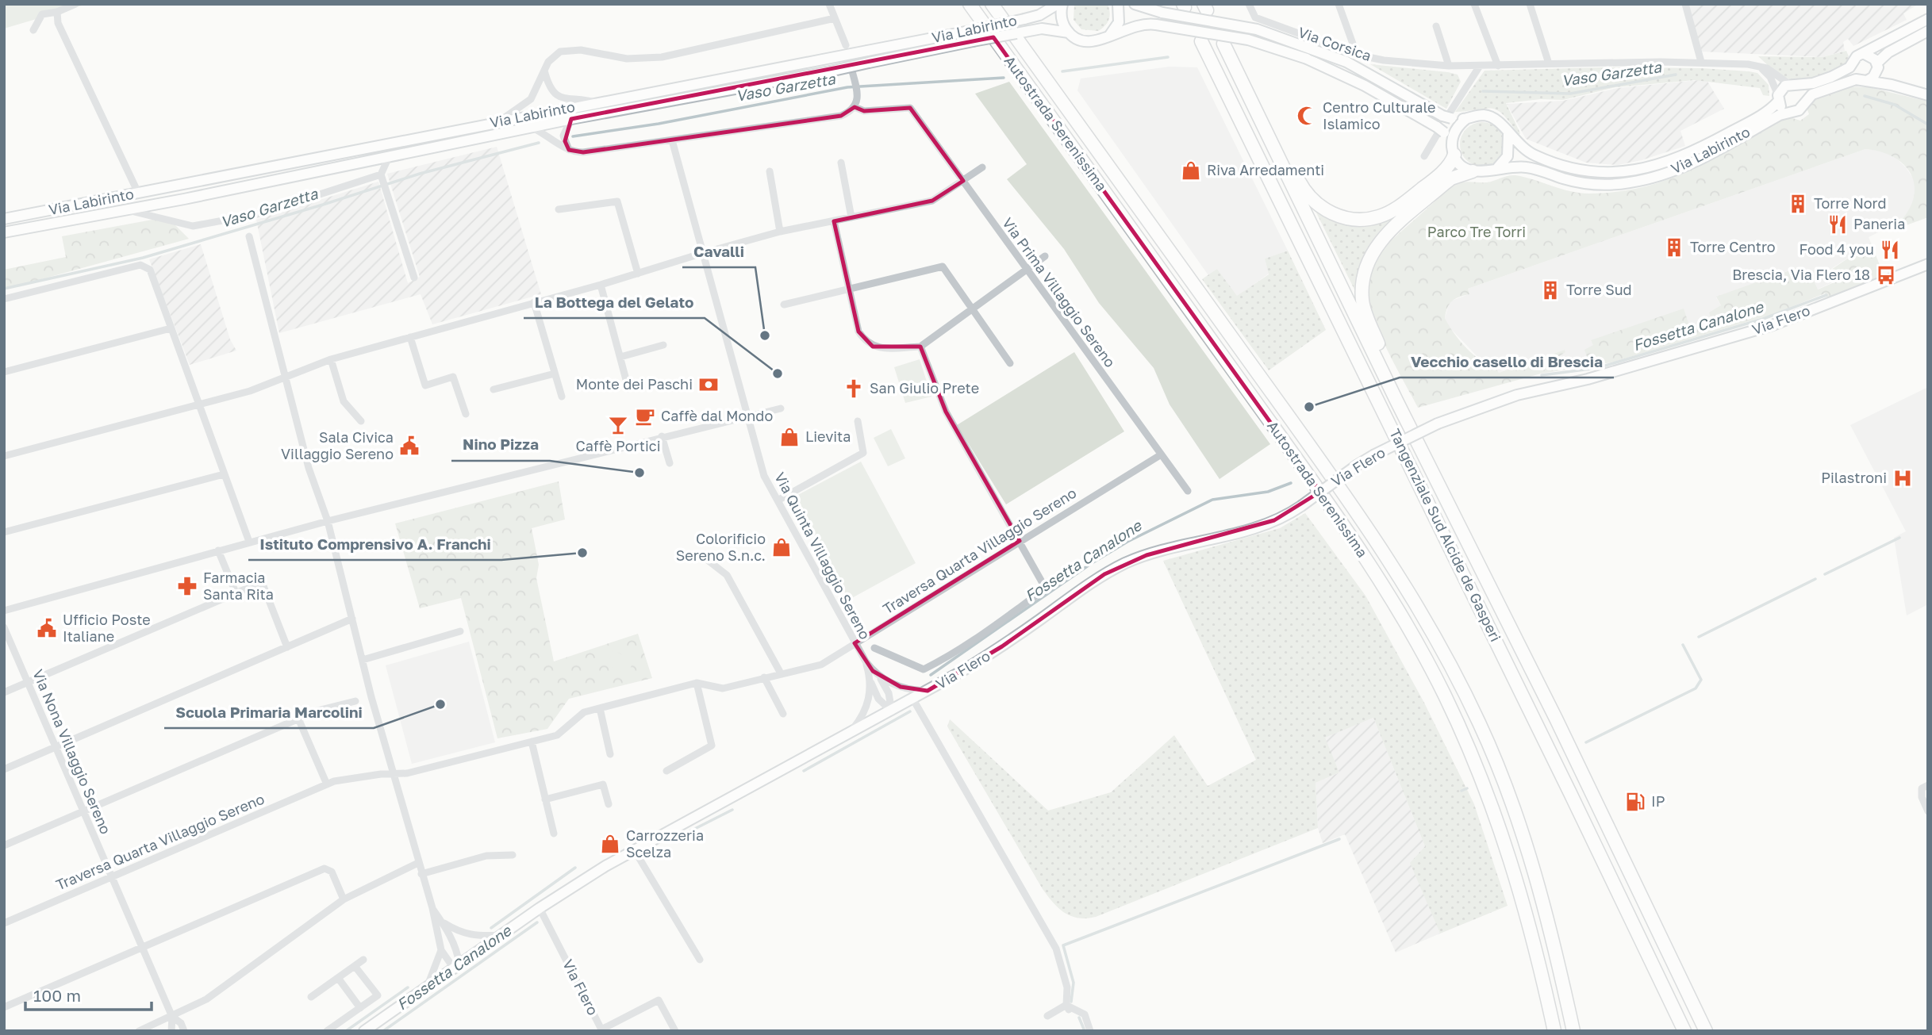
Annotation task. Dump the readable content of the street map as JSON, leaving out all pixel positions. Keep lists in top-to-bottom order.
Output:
{
  "streets": {
    "highway": ["Autostrada Serenissima", "Tangenziale Sud Alcide de Gasperi"],
    "street": [
      "Via Labirinto",
      "Via Corsica",
      "Via Prima Villaggio Sereno",
      "Via Flero",
      "Traversa Quarta Villaggio Sereno",
      "Via Quinta Villaggio Sereno",
      "Via Nona Villaggio Sereno"
    ]
  },
  "crossings": [
    ["Via Labirinto", "Via Corsica"],
    ["Via Labirinto", "Via Prima Villaggio Sereno"],
    ["Via Labirinto", "Via Quinta Villaggio Sereno"],
    ["Via Prima Villaggio Sereno", "Traversa Quarta Villaggio Sereno"],
    ["Via Flero", "Traversa Quarta Villaggio Sereno"],
    ["Via Flero", "Via Quinta Villaggio Sereno"],
    ["Traversa Quarta Villaggio Sereno", "Via Quinta Villaggio Sereno"],
    ["Traversa Quarta Villaggio Sereno", "Via Nona Villaggio Sereno"]
  ],
  "water": ["Vaso Garzetta", "Fossetta Canalone"],
  "parks": ["Parco Tre Torri"],
  "places": {
    "mosque": ["Centro Culturale Islamico"],
    "shop": [
      "Riva Arredamenti",
      "Lievita",
      "Colorificio Sereno S.n.c.",
      "Carrozzeria Scelza"
    ],
    "building": ["Torre Nord", "Torre Centro", "Torre Sud"],
    "restaurant": ["Paneria", "Food 4 you"],
    "bus stop": ["Brescia, Via Flero 18"],
    "other": [
      "Cavalli",
      "La Bottega del Gelato",
      "Vecchio casello di Brescia",
      "Nino Pizza",
      "Istituto Comprensivo A. Franchi",
      "Scuola Primaria Marcolini"
    ],
    "bank": ["Monte dei Paschi"],
    "church": ["San Giulio Prete"],
    "cafe": ["Caffè dal Mondo"],
    "bar": ["Caffè Portici"],
    "public building": ["Sala Civica Villaggio Sereno", "Ufficio Poste Italiane"],
    "hospital": ["Pilastroni"],
    "pharmacy": ["Farmacia Santa Rita"],
    "fuel station": ["IP"]
  },
  "scale_bar": "100 m"
}
